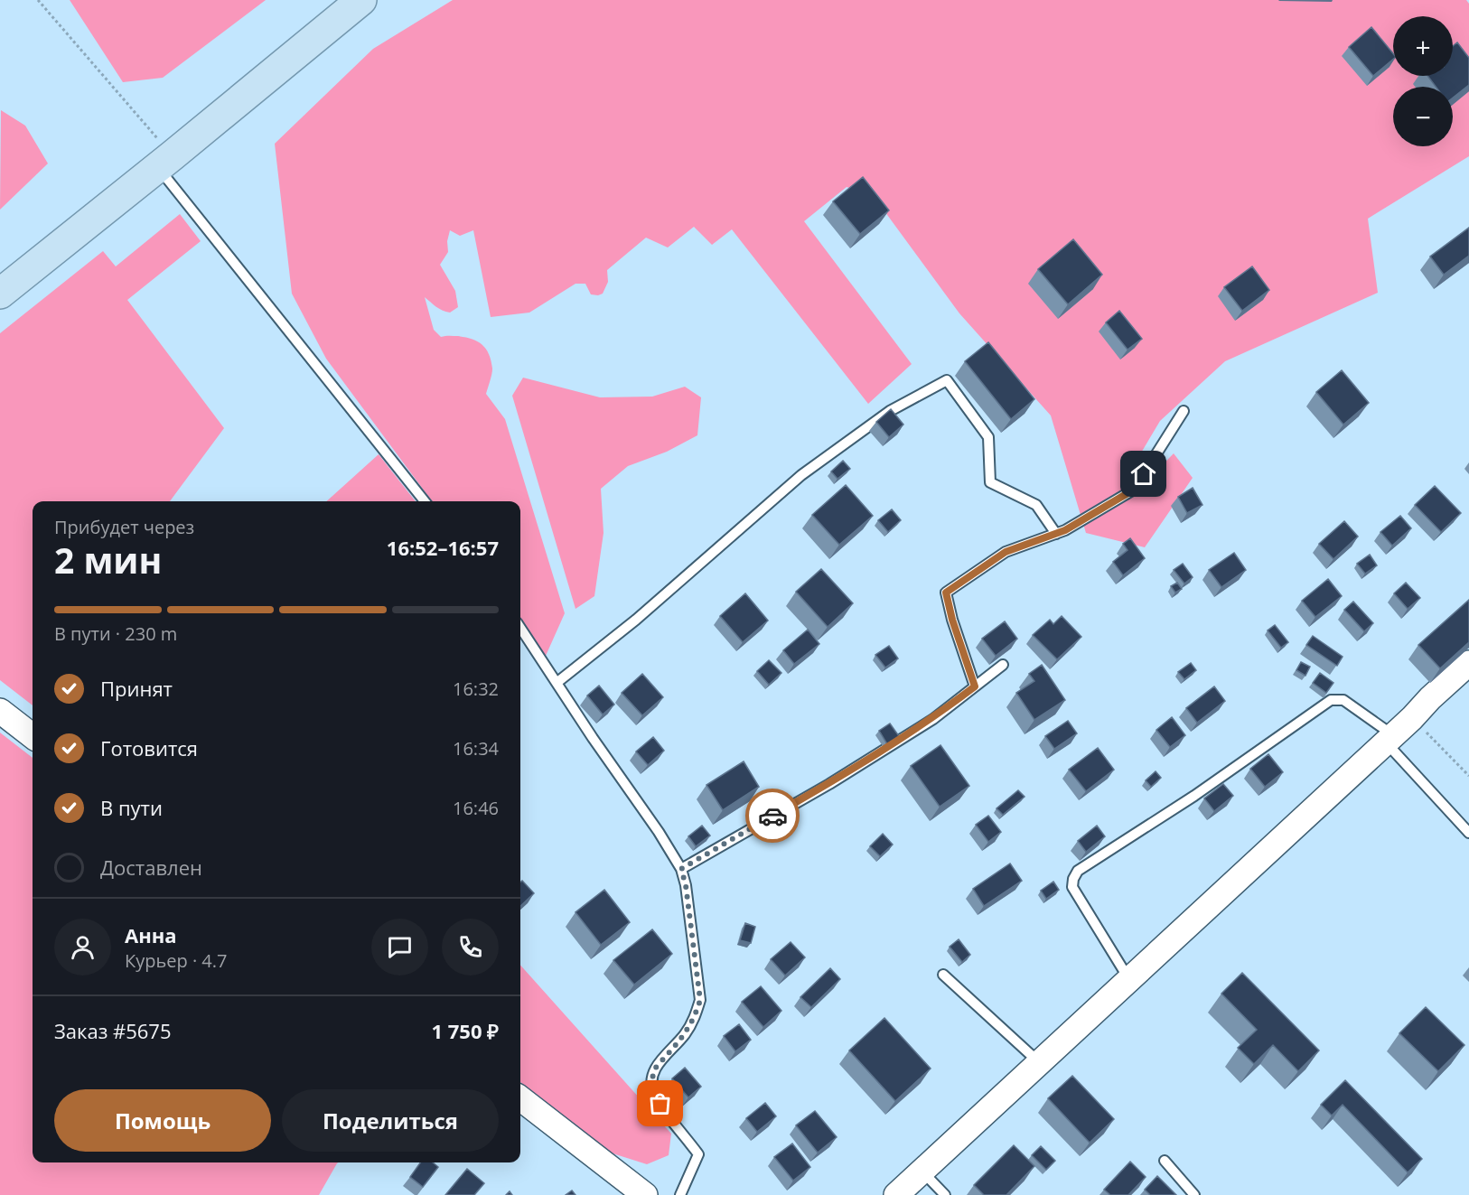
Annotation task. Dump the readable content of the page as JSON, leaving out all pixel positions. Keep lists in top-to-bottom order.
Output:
{
  "page": {
    "map_buttons": ["+", "−"],
    "heading": ["2 мин", "Прибудет через", "16:52–16:57"],
    "panel": [
      "Анна",
      "Курьер · 4.7",
      "Заказ #5675",
      "1 750 ₽"
    ],
    "bar": "В пути · 230 m",
    "list": [
      ["Принят", "16:32"],
      ["Готовится", "16:34"],
      ["В пути", "16:46"],
      "Доставлен"
    ],
    "buttons": ["Помощь", "Поделиться"]
  }
}
